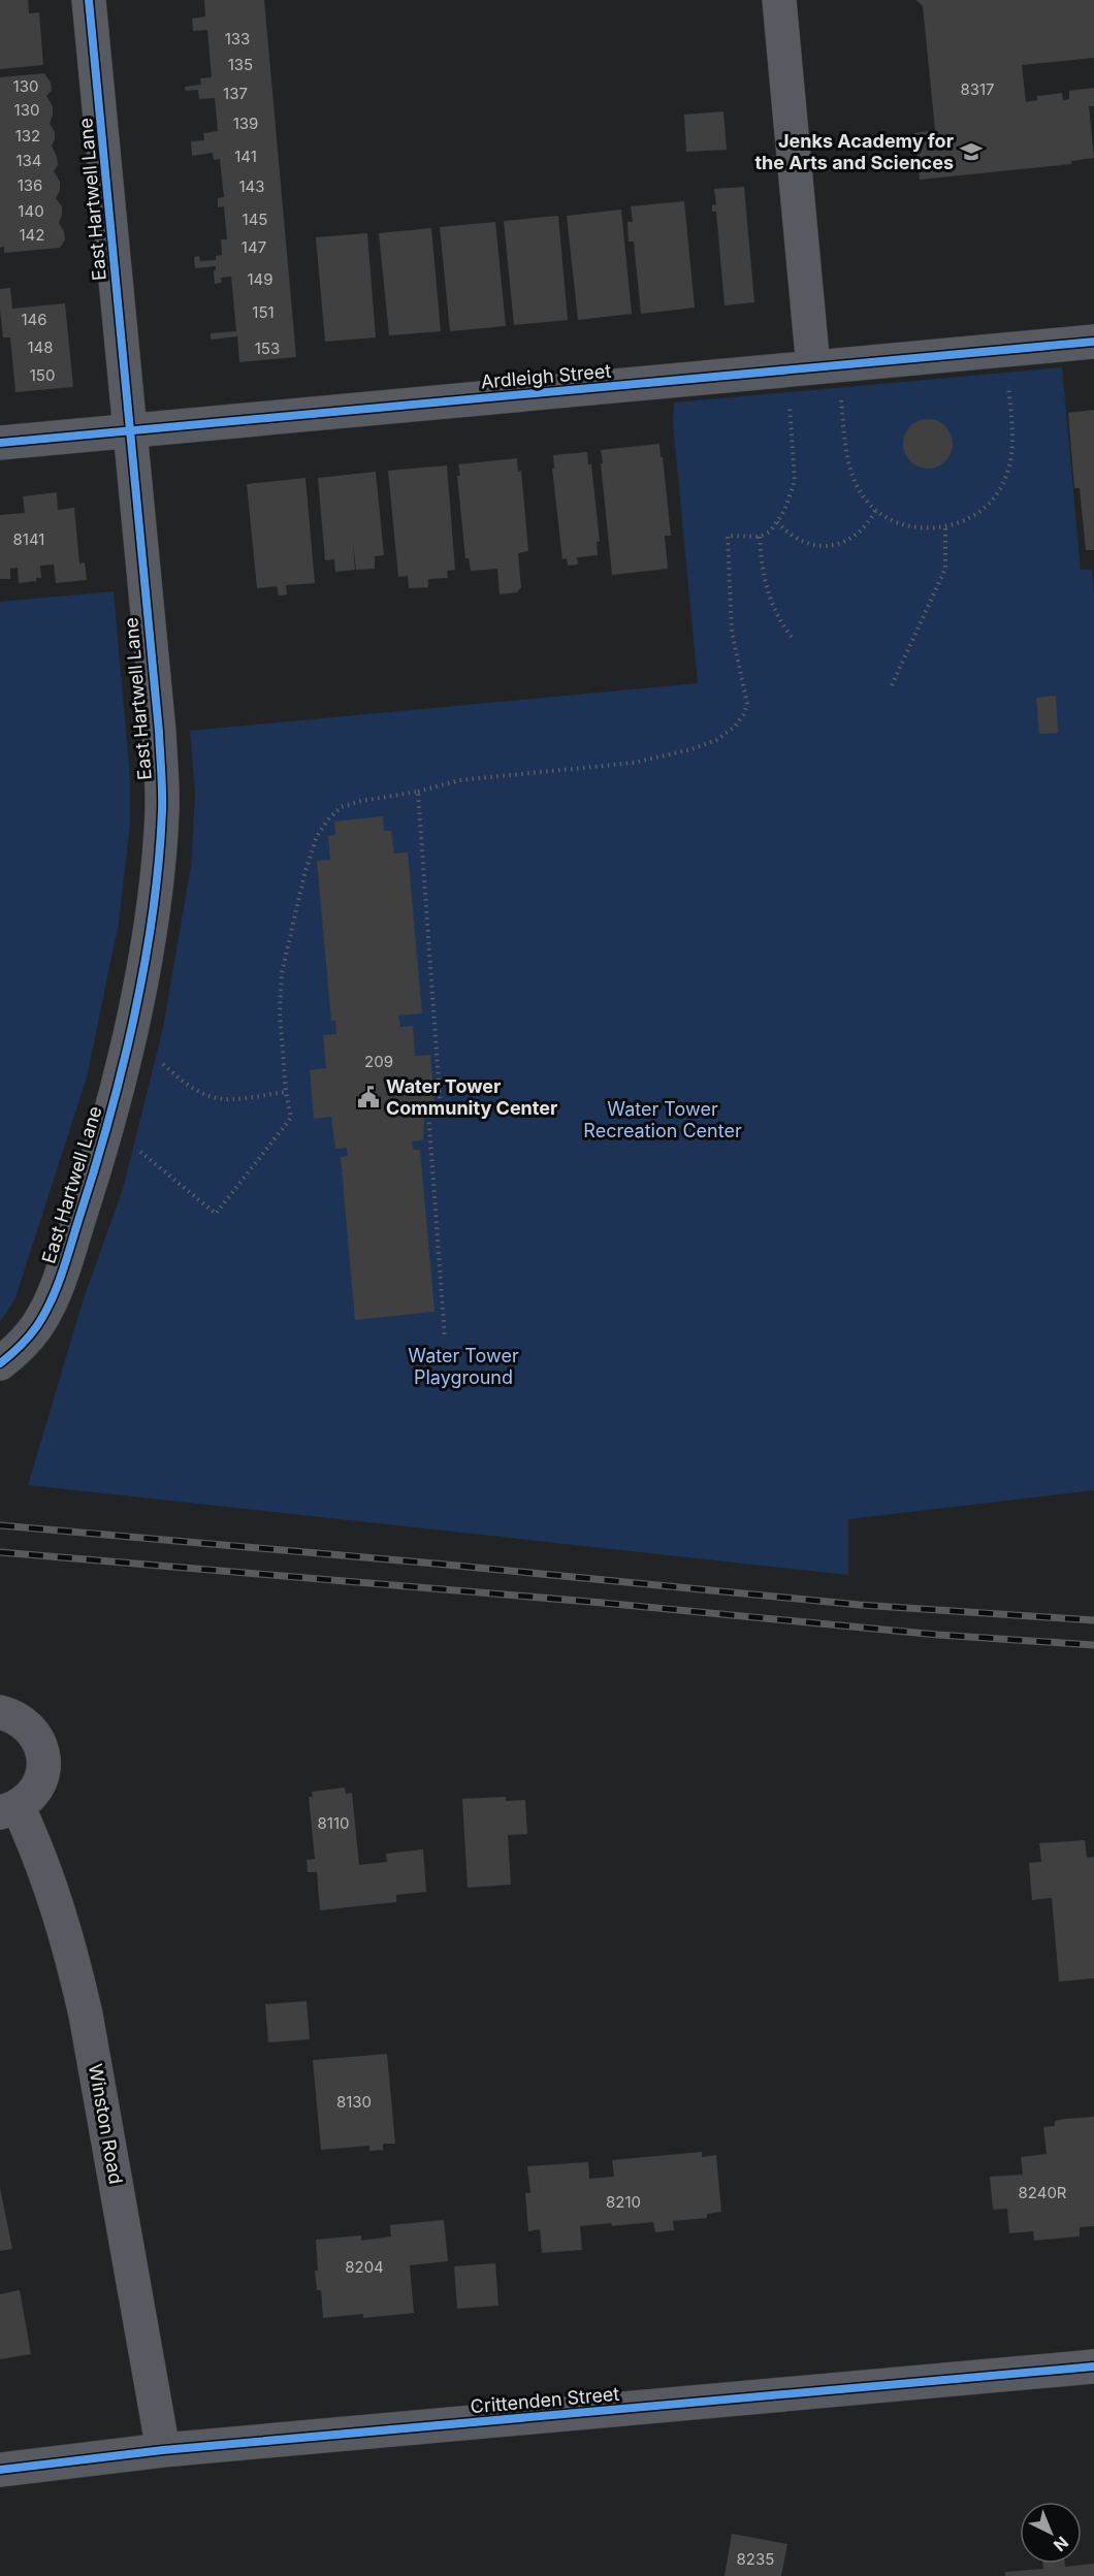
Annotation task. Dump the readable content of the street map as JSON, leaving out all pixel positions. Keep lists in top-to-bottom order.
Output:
{
  "streets": {
    "street": [
      "East Hartwell Lane",
      "Ardleigh Street",
      "Winston Road",
      "Crittenden Street"
    ]
  },
  "crossings": [
    ["East Hartwell Lane", "Ardleigh Street"],
    ["Winston Road", "Crittenden Street"]
  ],
  "parks": ["Water Tower Recreation Center", "Water Tower Playground"],
  "places": {
    "school or university": ["Jenks Academy for the Arts and Sciences"],
    "public building": ["Water Tower Community Center"]
  },
  "house_numbers": [
    "133",
    "135",
    "130",
    "8317",
    "137",
    "130",
    "139",
    "132",
    "141",
    "134",
    "136",
    "143",
    "140",
    "145",
    "142",
    "147",
    "149",
    "151",
    "146",
    "148",
    "153",
    "150",
    "8141",
    "209",
    "8110",
    "8130",
    "8240R",
    "8210",
    "8204",
    "8235"
  ],
  "north": "bottom right"
}
